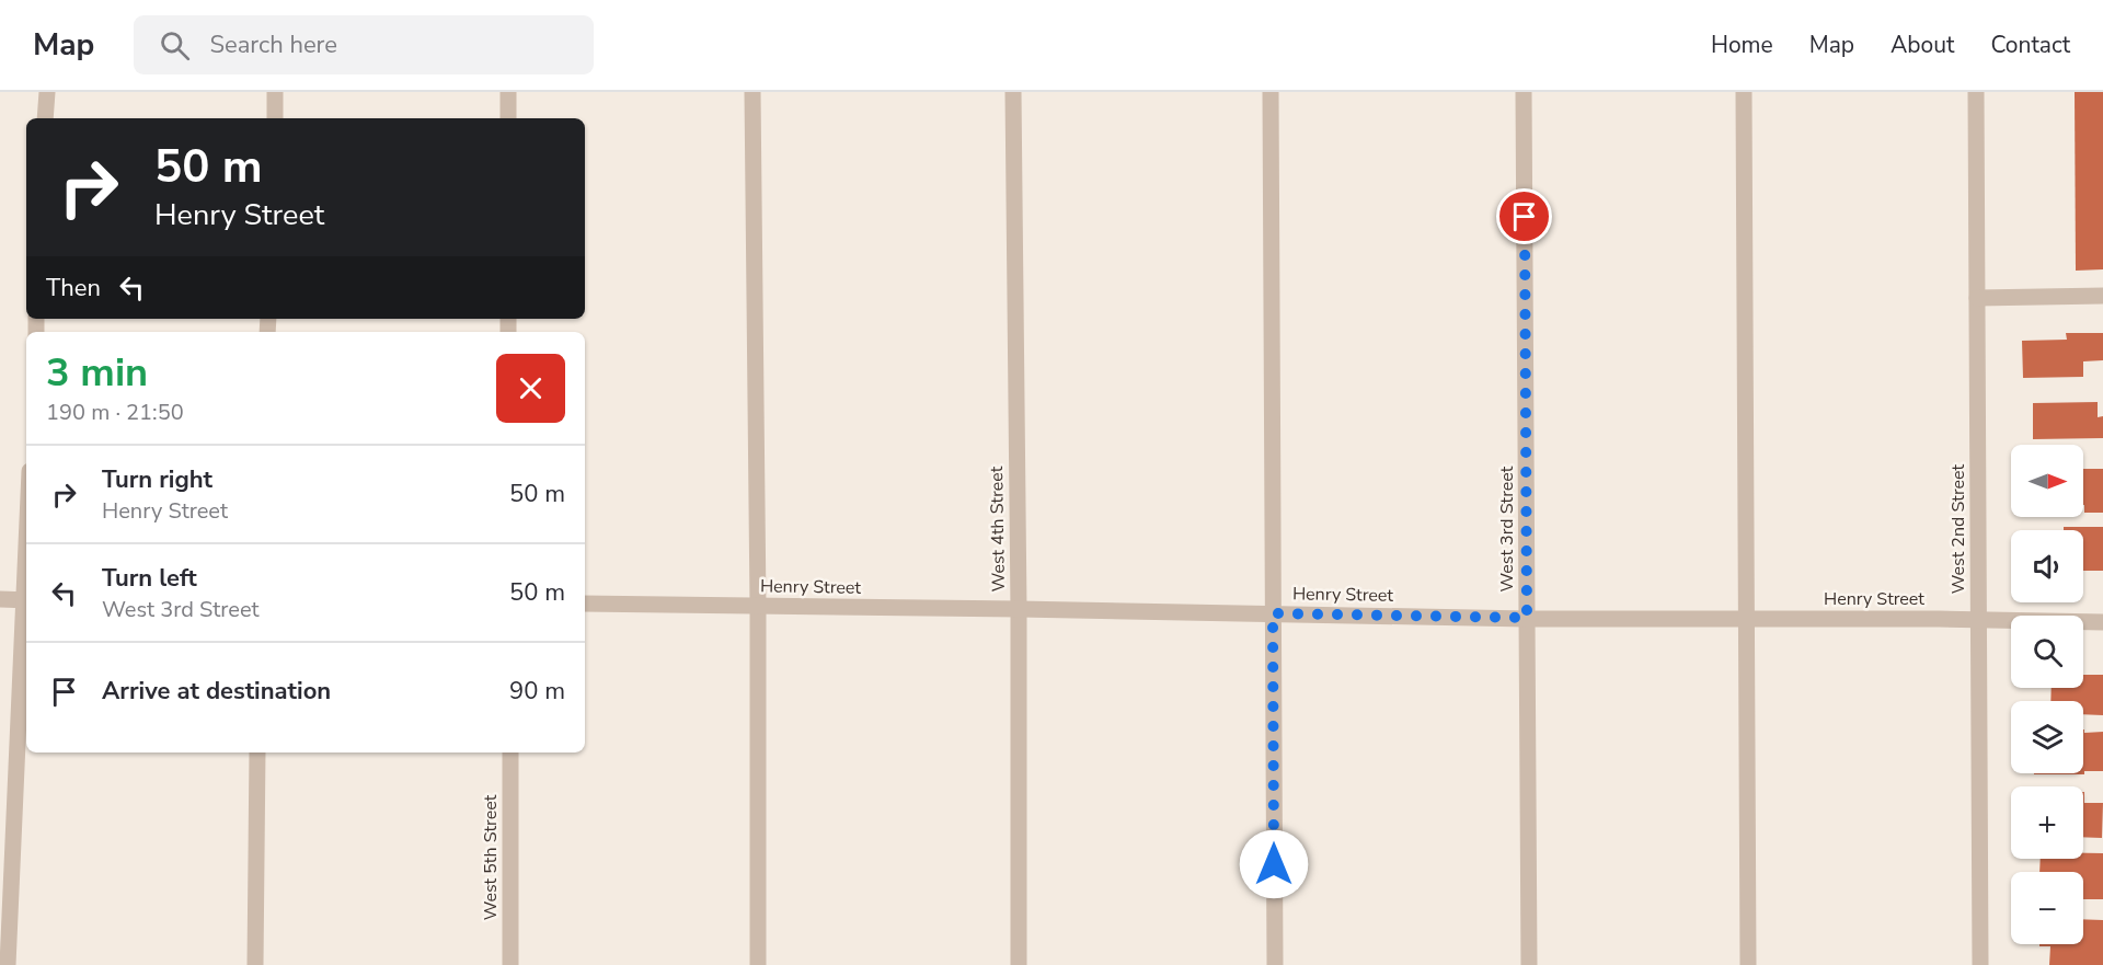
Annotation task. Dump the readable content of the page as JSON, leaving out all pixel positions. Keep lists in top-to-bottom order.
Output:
{
  "streets": {
    "street": [
      "West 4th Street",
      "West 3rd Street",
      "West 2nd Street",
      "Henry Street",
      "West 5th Street"
    ]
  },
  "crossings": [
    ["West 4th Street", "Henry Street"],
    ["West 3rd Street", "Henry Street"],
    ["West 2nd Street", "Henry Street"]
  ],
  "north": "right",
  "page": {
    "header": "Map",
    "search": "Search here",
    "nav": [
      "Home",
      "Map",
      "About",
      "Contact"
    ],
    "turn": ["50 m", "Henry Street"],
    "then": "Then",
    "heading": ["3 min", "190 m · 21:50"],
    "list": [
      {
        "name": "Turn right",
        "note": "Henry Street",
        "value": "50 m"
      },
      {
        "name": "Turn left",
        "note": "West 3rd Street",
        "value": "50 m"
      },
      {
        "name": "Arrive at destination",
        "value": "90 m"
      }
    ],
    "map_buttons": ["+", "−"]
  }
}
